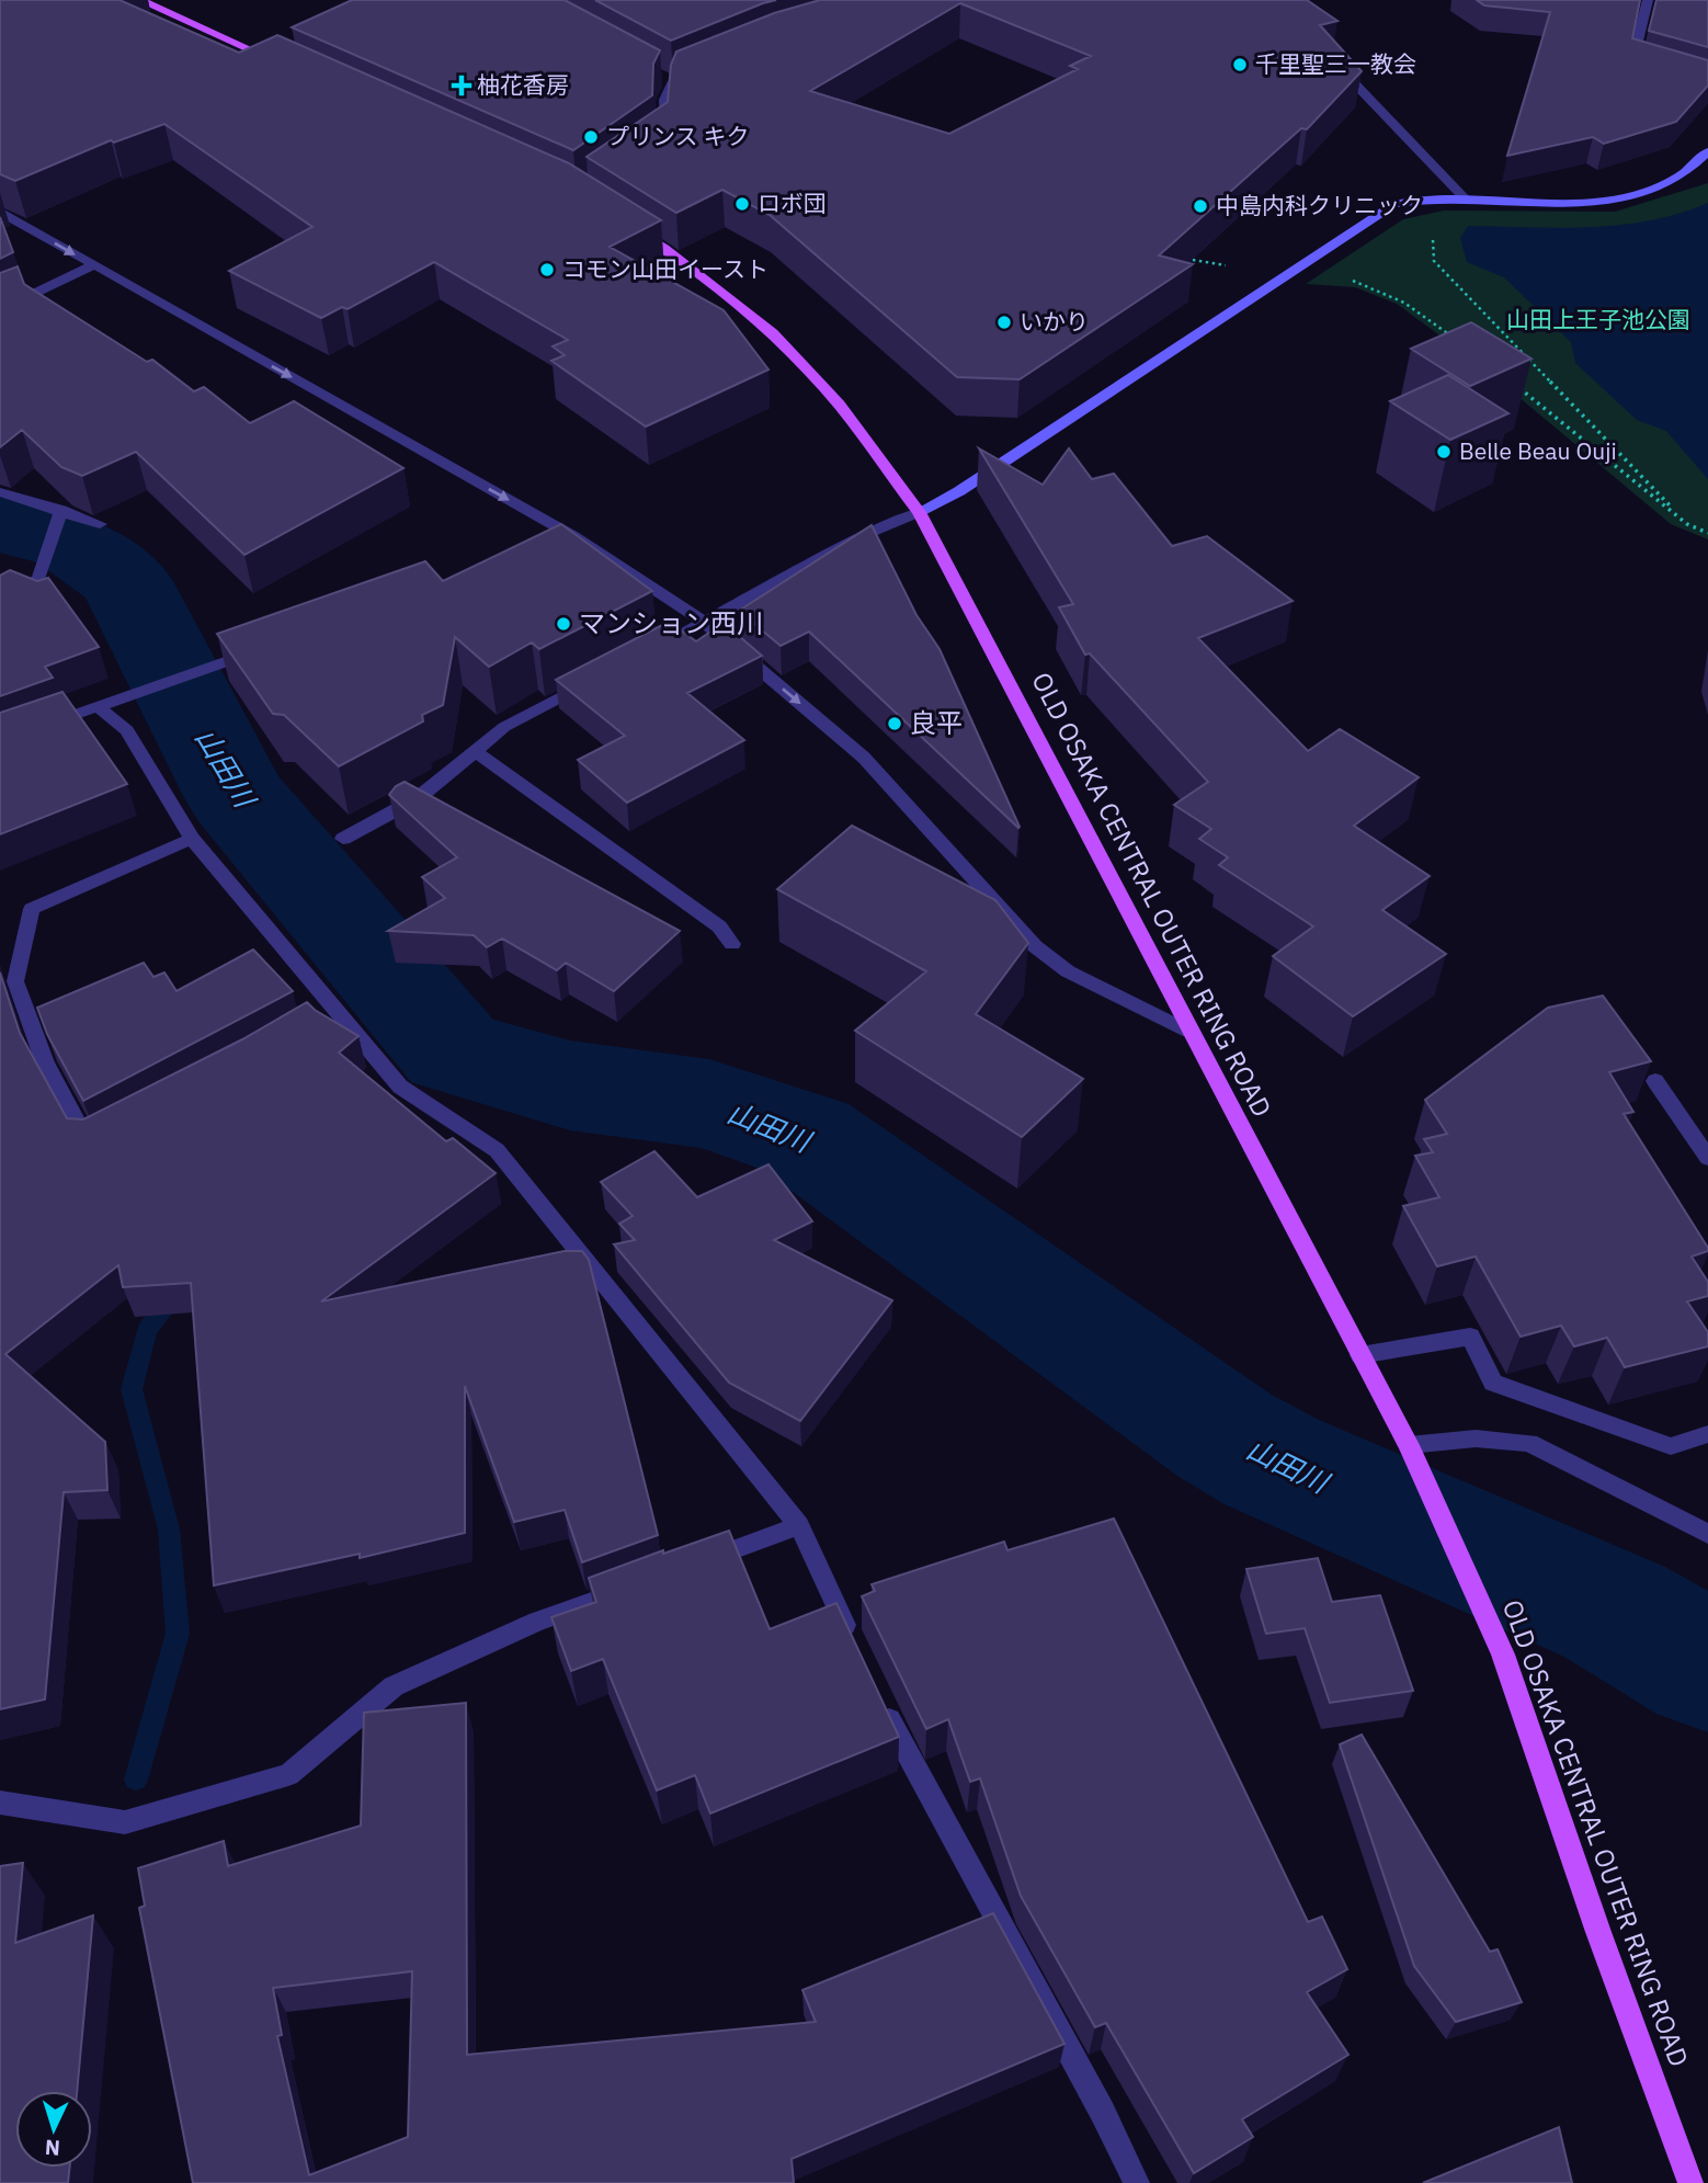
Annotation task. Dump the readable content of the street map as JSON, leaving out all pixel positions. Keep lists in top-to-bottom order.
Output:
{
  "streets": {
    "main road": ["OLD OSAKA CENTRAL OUTER RING ROAD"]
  },
  "water": ["山田川"],
  "parks": ["山田上王子池公園"],
  "places": {
    "other": [
      "千里聖三一教会",
      "プリンス キク",
      "ロボ団",
      "中島内科クリニック",
      "コモン山田イースト",
      "いかり",
      "Belle Beau Ouji",
      "マンション西川",
      "良平"
    ],
    "health": ["柚花香房"]
  },
  "north": "bottom"
}
